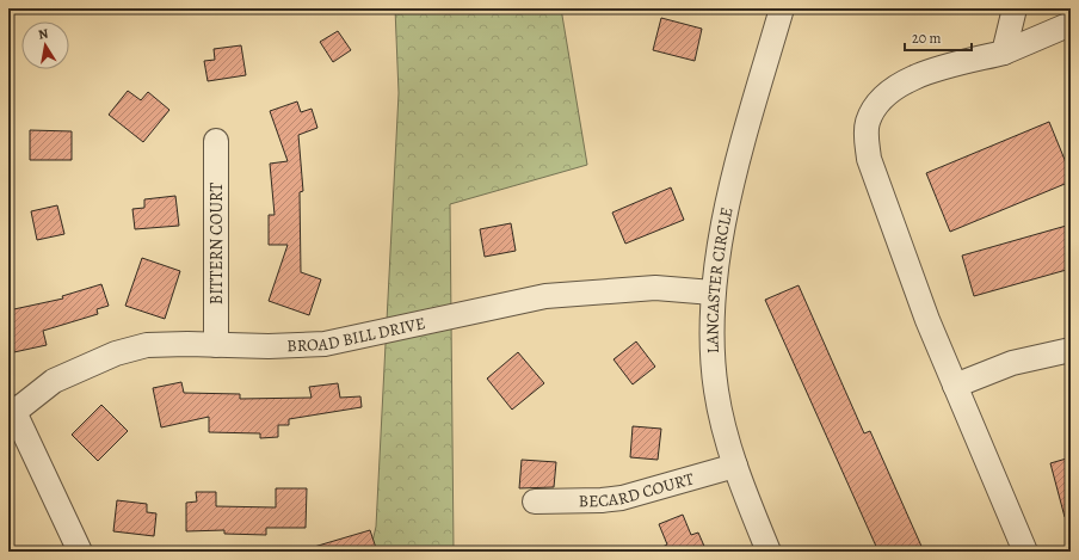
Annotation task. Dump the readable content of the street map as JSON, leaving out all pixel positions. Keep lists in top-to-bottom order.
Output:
{
  "streets": {
    "street": [
      "BITTERN COURT",
      "LANCASTER CIRCLE",
      "BROAD BILL DRIVE",
      "BECARD COURT"
    ]
  },
  "crossings": [
    ["BITTERN COURT", "BROAD BILL DRIVE"],
    ["LANCASTER CIRCLE", "BROAD BILL DRIVE"],
    ["LANCASTER CIRCLE", "BECARD COURT"]
  ],
  "scale_bar": "20 m",
  "north": "top"
}
